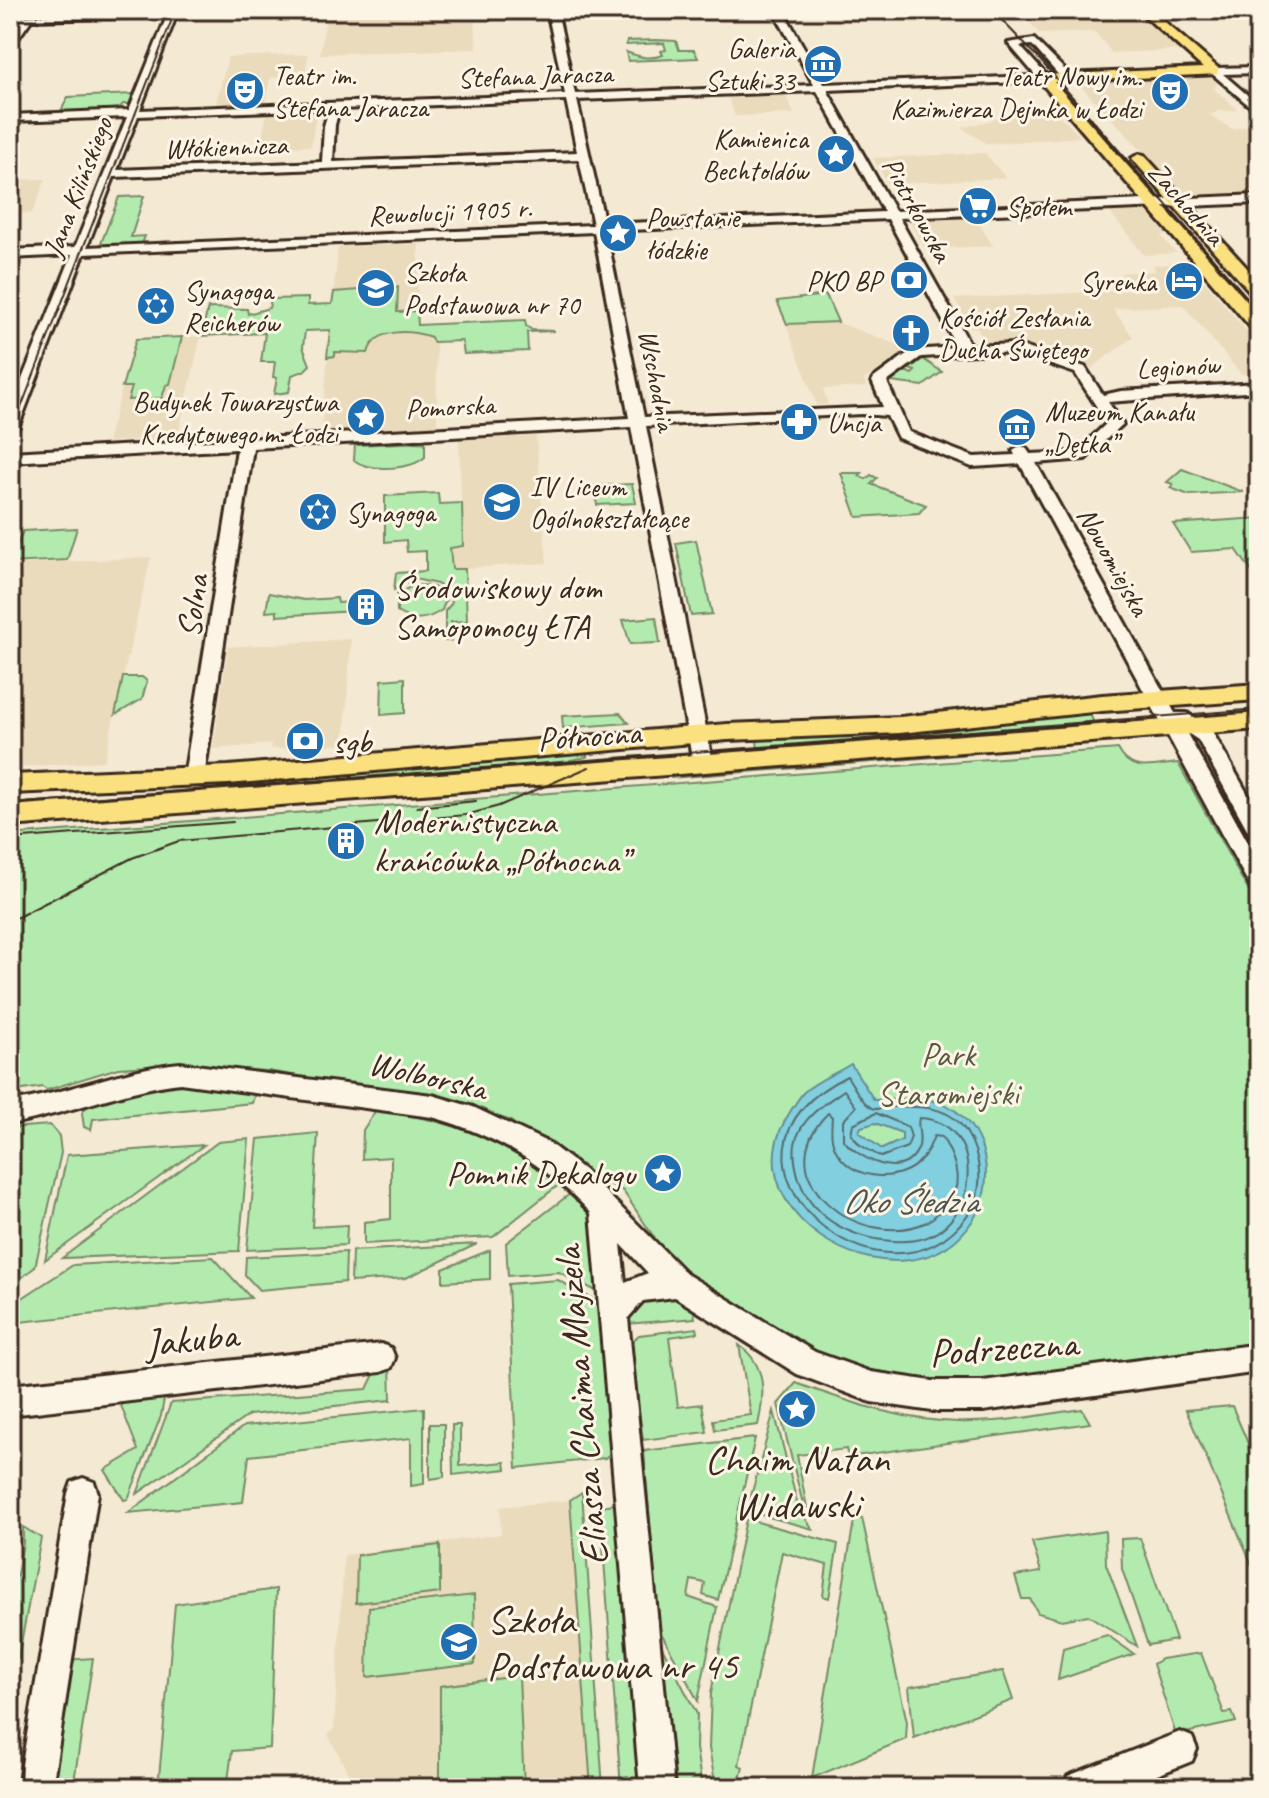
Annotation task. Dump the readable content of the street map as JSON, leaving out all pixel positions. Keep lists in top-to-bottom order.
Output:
{
  "streets": {
    "main road": ["Zachodnia", "Północna"],
    "street": [
      "Stefana Jaracza",
      "Włókiennicza",
      "Jana Kilińskiego",
      "Piotrkowska",
      "Rewolucji 1905 r.",
      "Legionów",
      "Wschodnia",
      "Pomorska",
      "Nowomiejska",
      "Solna",
      "Wolborska",
      "Jakuba",
      "Podrzeczna",
      "Eliasza Chaima Majzela"
    ]
  },
  "crossings": [
    ["Stefana Jaracza", "Jana Kilińskiego"],
    ["Stefana Jaracza", "Zachodnia"],
    ["Stefana Jaracza", "Piotrkowska"],
    ["Stefana Jaracza", "Wschodnia"],
    ["Włókiennicza", "Jana Kilińskiego"],
    ["Włókiennicza", "Wschodnia"],
    ["Jana Kilińskiego", "Rewolucji 1905 r."],
    ["Zachodnia", "Rewolucji 1905 r."],
    ["Piotrkowska", "Rewolucji 1905 r."],
    ["Rewolucji 1905 r.", "Wschodnia"],
    ["Wschodnia", "Pomorska"],
    ["Wschodnia", "Północna"],
    ["Pomorska", "Solna"],
    ["Nowomiejska", "Północna"],
    ["Solna", "Północna"],
    ["Wolborska", "Podrzeczna"],
    ["Wolborska", "Eliasza Chaima Majzela"]
  ],
  "water": ["Oko Śledzia"],
  "parks": ["Park Staromiejski"],
  "places": {
    "museum": ["Galeria Sztuki 33", "Muzeum Kanału „Dętka”"],
    "theatre": ["Teatr im. Stefana Jaracza", "Teatr Nowy im. Kazimierza Dejmka w Łodzi"],
    "place": [
      "Kamienica Bechtoldów",
      "Powstanie łódzkie",
      "Budynek Towarzystwa Kredytowego m. Łodzi",
      "Pomnik Dekalogu",
      "Chaim Natan Widawski"
    ],
    "supermarket": ["Społem"],
    "bank": ["PKO BP", "sgb"],
    "hotel": ["Syrenka"],
    "school or university": ["Szkoła Podstawowa nr 70", "IV Liceum Ogólnokształcące", "Szkoła Podstawowa nr 45"],
    "synagogue": ["Synagoga Reicherów", "Synagoga"],
    "church": ["Kościół Zesłania Ducha Świętego"],
    "pharmacy": ["Uncja"],
    "building": ["Środowiskowy dom Samopomocy ŁTA", "Modernistyczna krańcówka „Północna”"]
  }
}
